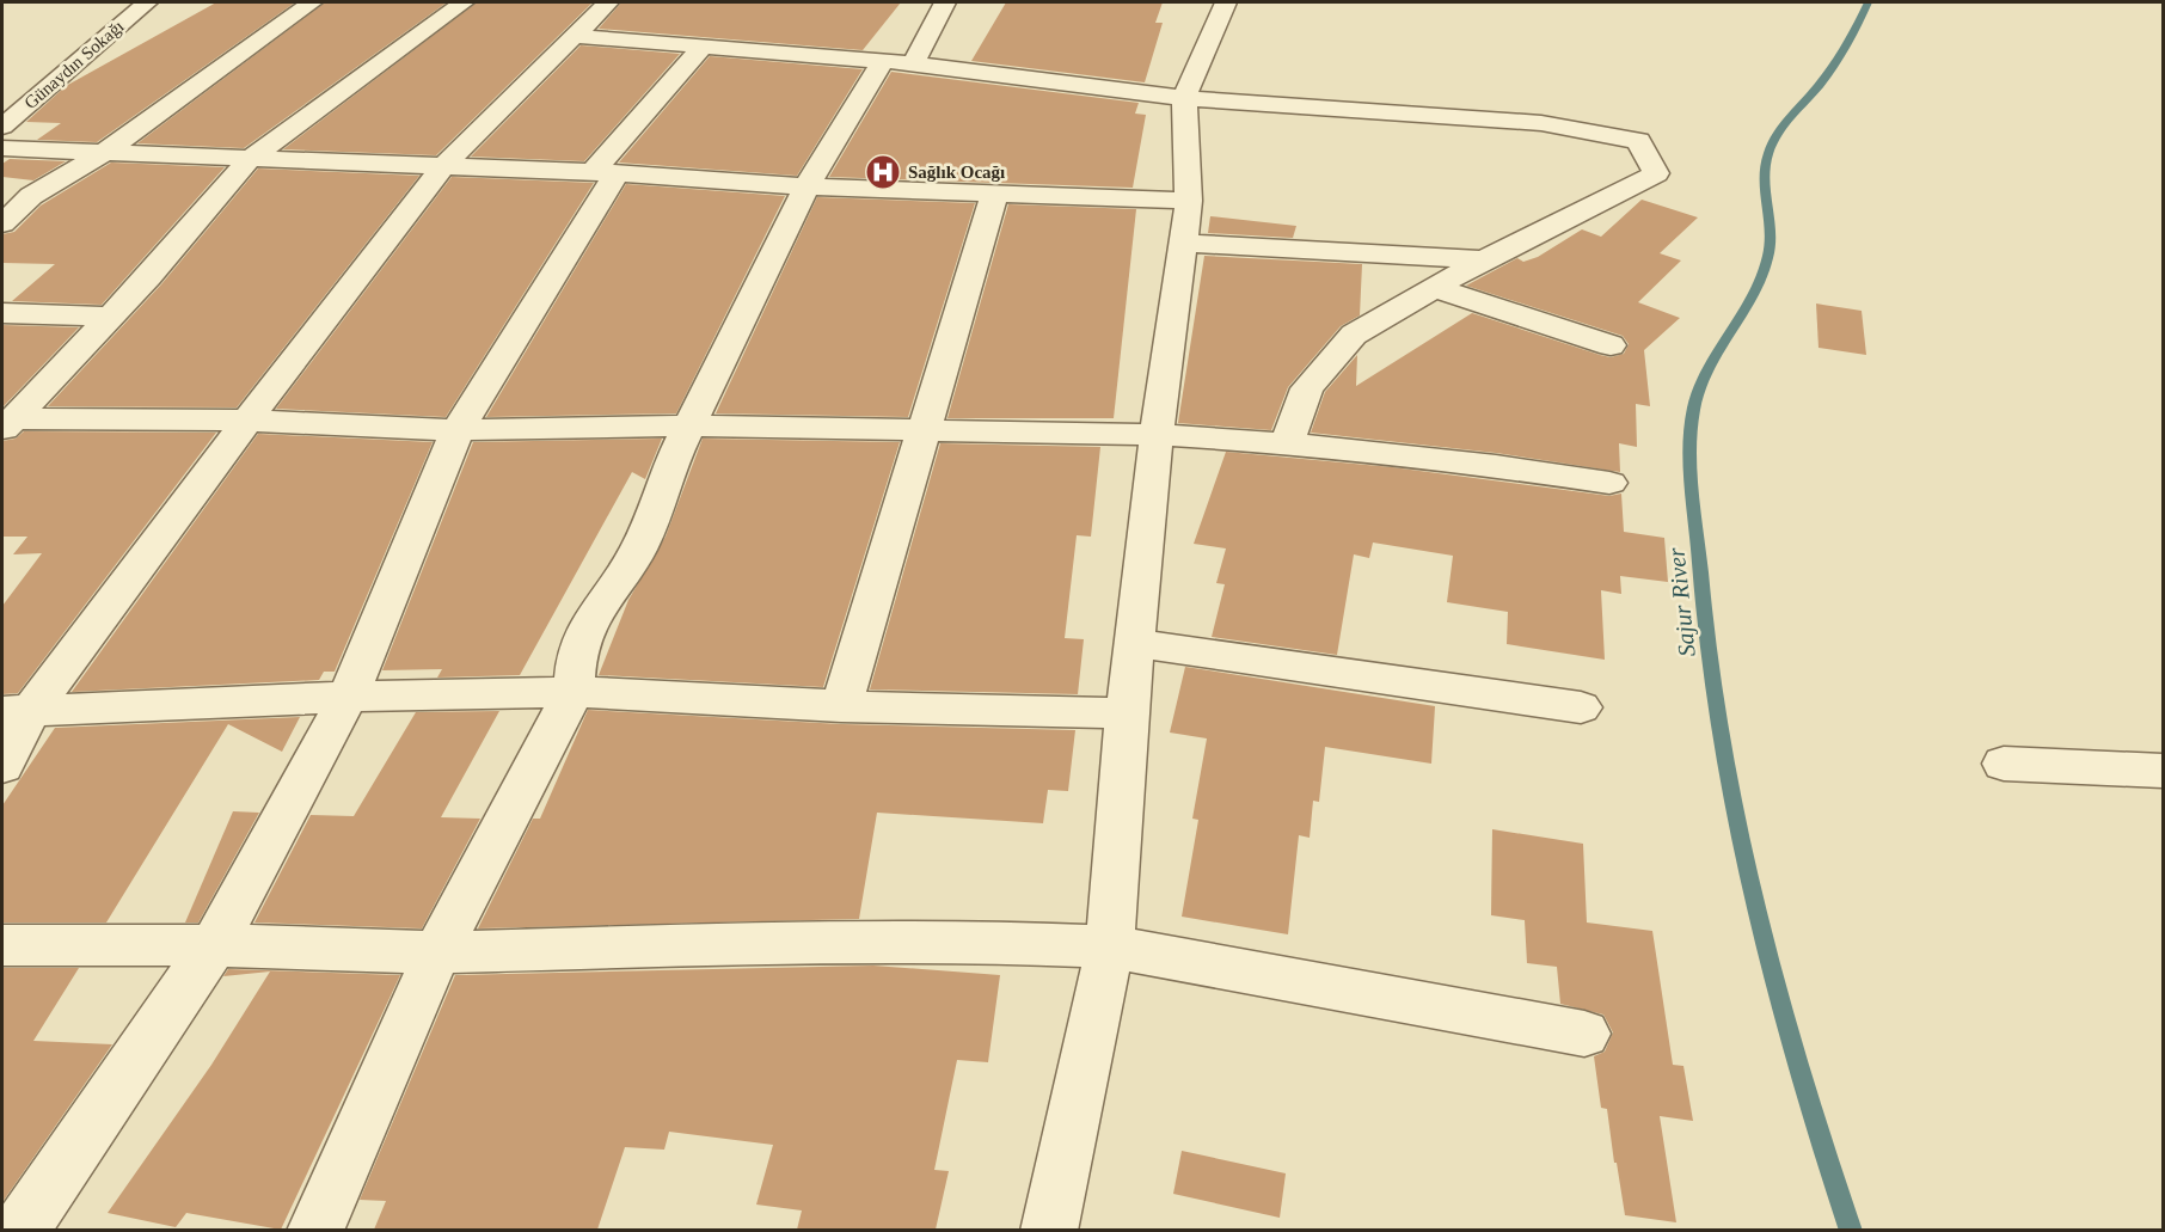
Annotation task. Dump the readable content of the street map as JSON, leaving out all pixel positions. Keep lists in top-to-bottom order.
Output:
{
  "streets": {
    "street": ["Günaydın Sokağı"]
  },
  "water": ["Sajur River"],
  "places": {
    "hospital": ["Sağlık Ocağı"]
  }
}
